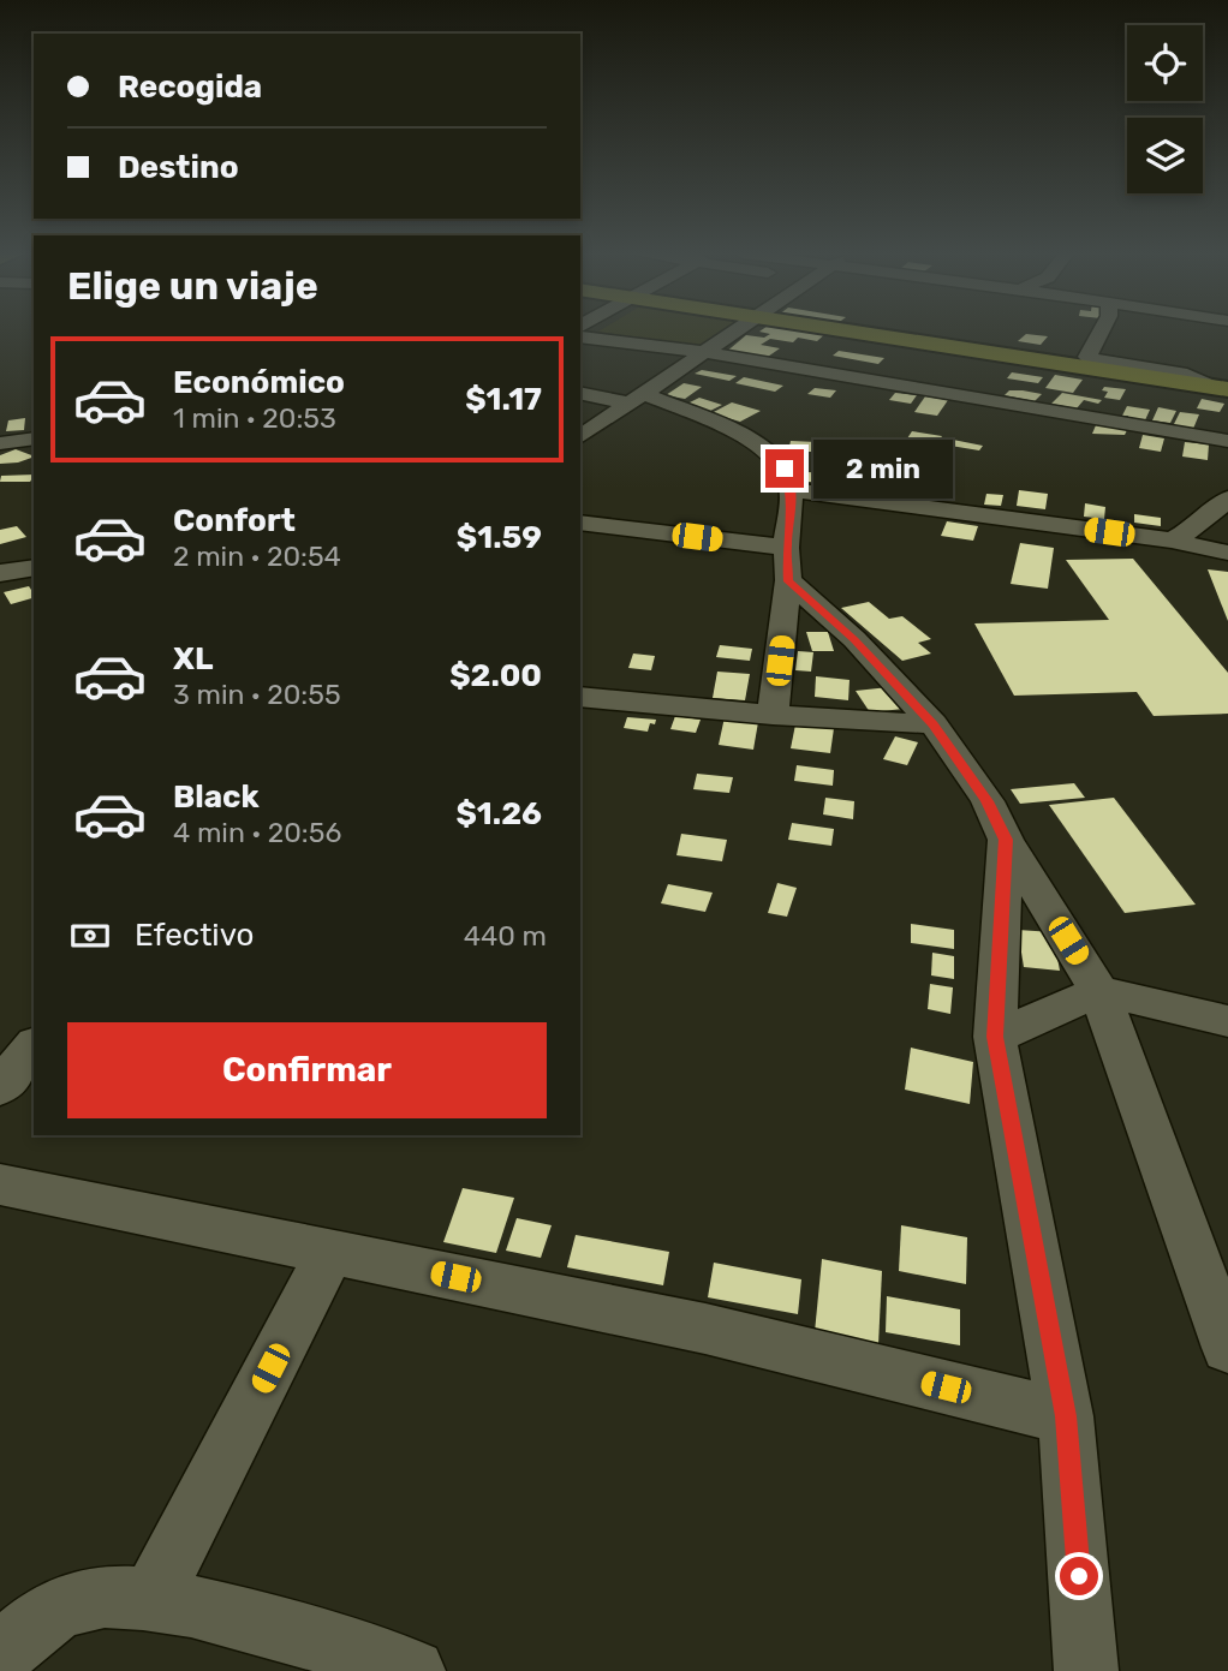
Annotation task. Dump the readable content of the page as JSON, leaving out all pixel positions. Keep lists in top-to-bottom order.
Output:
{
  "page": {
    "banner": ["Recogida", "Destino"],
    "heading": "Elige un viaje",
    "list": [
      {
        "name": "Económico",
        "note": "1 min · 20:53",
        "value": "$1.17"
      },
      {
        "name": "Confort",
        "note": "2 min · 20:54",
        "value": "$1.59"
      },
      {
        "name": "XL",
        "note": "3 min · 20:55",
        "value": "$2.00"
      },
      {
        "name": "Black",
        "note": "4 min · 20:56",
        "value": "$1.26"
      }
    ],
    "bubble": "2 min",
    "pay": ["Efectivo", "440 m"],
    "buttons": "Confirmar"
  }
}
